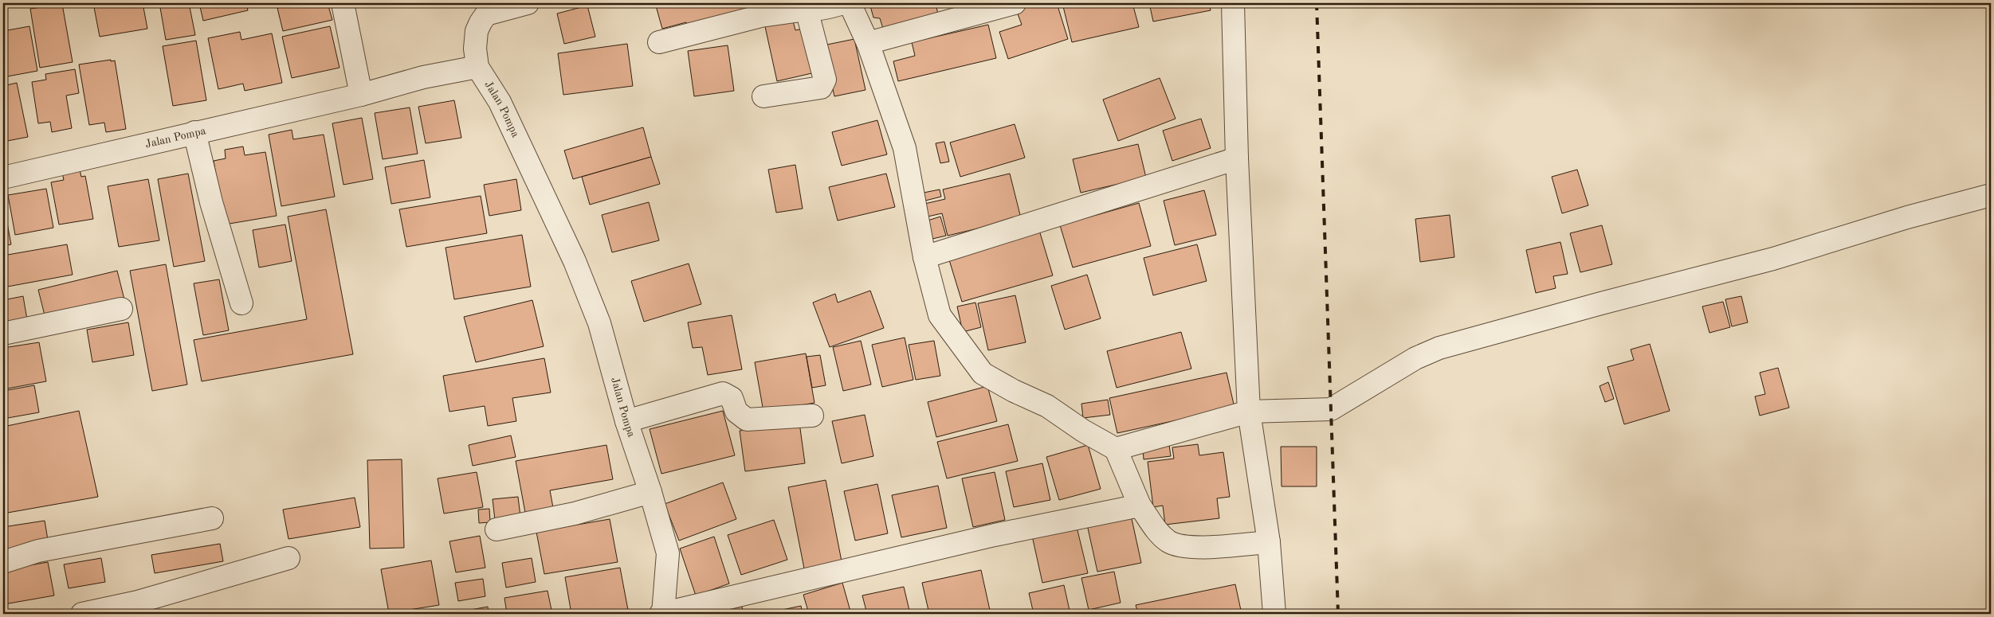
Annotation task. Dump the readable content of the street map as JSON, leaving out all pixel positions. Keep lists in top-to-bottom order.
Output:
{
  "streets": {
    "street": ["Jalan Pompa"]
  }
}
